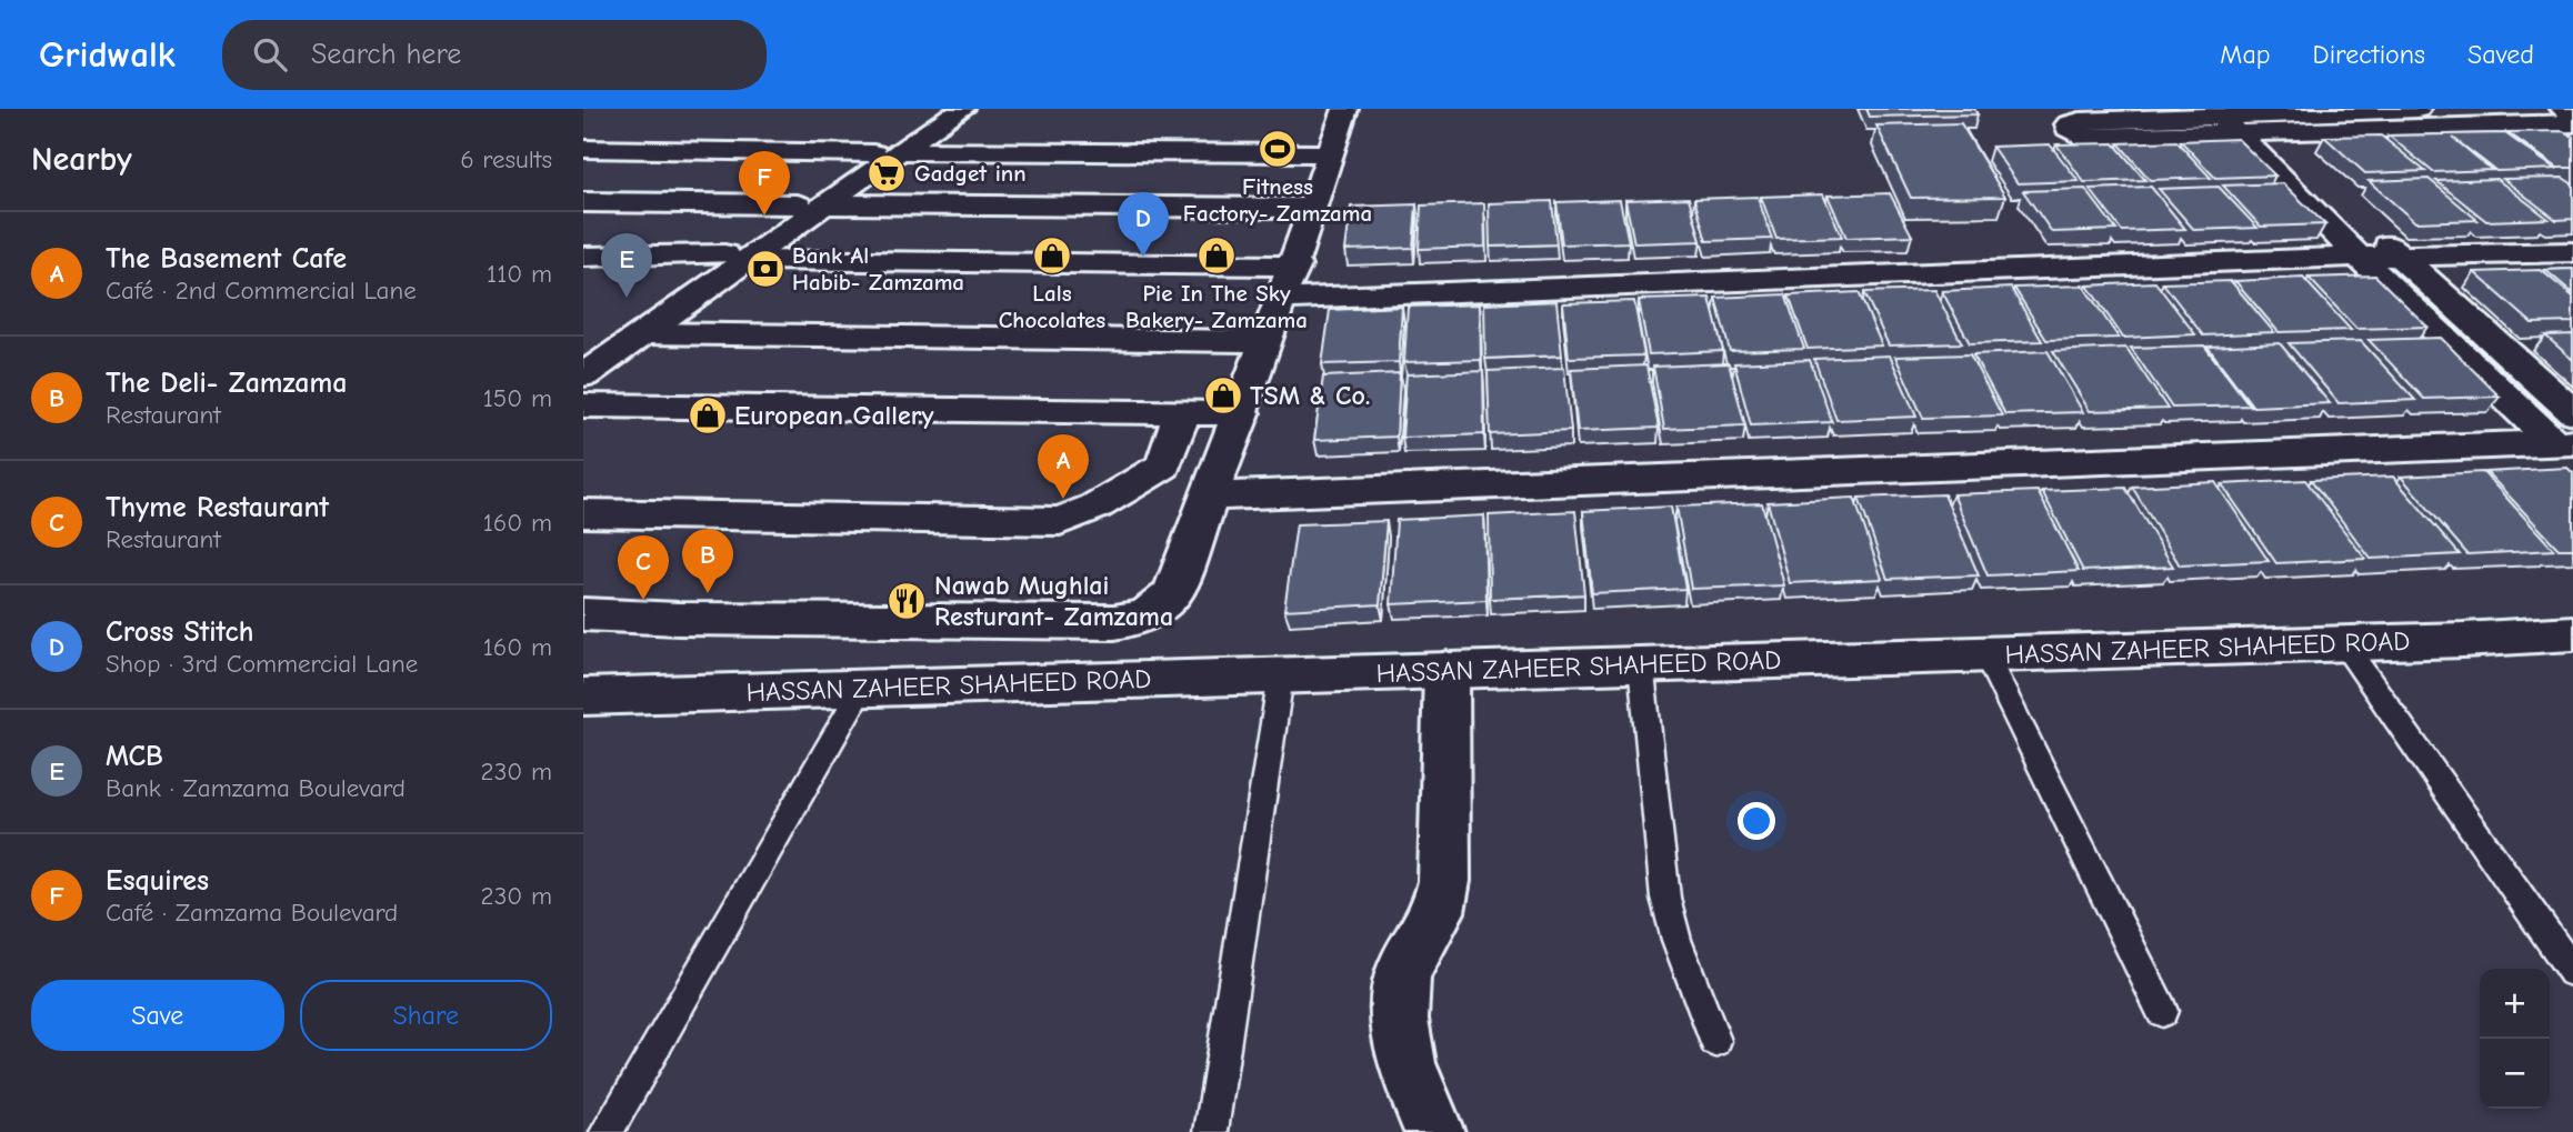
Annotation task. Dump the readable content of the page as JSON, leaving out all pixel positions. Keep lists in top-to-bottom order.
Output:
{
  "streets": {
    "street": ["HASSAN ZAHEER SHAHEED ROAD"]
  },
  "places": {
    "sports": ["Fitness Factory- Zamzama"],
    "supermarket": ["Gadget inn"],
    "shop": [
      "Lals Chocolates",
      "Pie In The Sky Bakery- Zamzama",
      "TSM & Co.",
      "European Gallery"
    ],
    "bank": ["Bank Al Habib- Zamzama"],
    "restaurant": ["Nawab Mughlai Resturant- Zamzama"]
  },
  "page": {
    "header": "Gridwalk",
    "search": "Search here",
    "nav": ["Map", "Directions", "Saved"],
    "heading": ["Nearby", "6 results"],
    "pins": [
      "F",
      "D",
      "E",
      "A",
      "B",
      "C"
    ],
    "list": [
      {
        "mark": "A",
        "name": "The Basement Cafe",
        "note": "Café · 2nd Commercial Lane",
        "value": "110 m"
      },
      {
        "mark": "B",
        "name": "The Deli- Zamzama",
        "note": "Restaurant",
        "value": "150 m"
      },
      {
        "mark": "C",
        "name": "Thyme Restaurant",
        "note": "Restaurant",
        "value": "160 m"
      },
      {
        "mark": "D",
        "name": "Cross Stitch",
        "note": "Shop · 3rd Commercial Lane",
        "value": "160 m"
      },
      {
        "mark": "E",
        "name": "MCB",
        "note": "Bank · Zamzama Boulevard",
        "value": "230 m"
      },
      {
        "mark": "F",
        "name": "Esquires",
        "note": "Café · Zamzama Boulevard",
        "value": "230 m"
      }
    ],
    "buttons": ["Save", "Share"],
    "map_buttons": ["+", "−"]
  }
}
